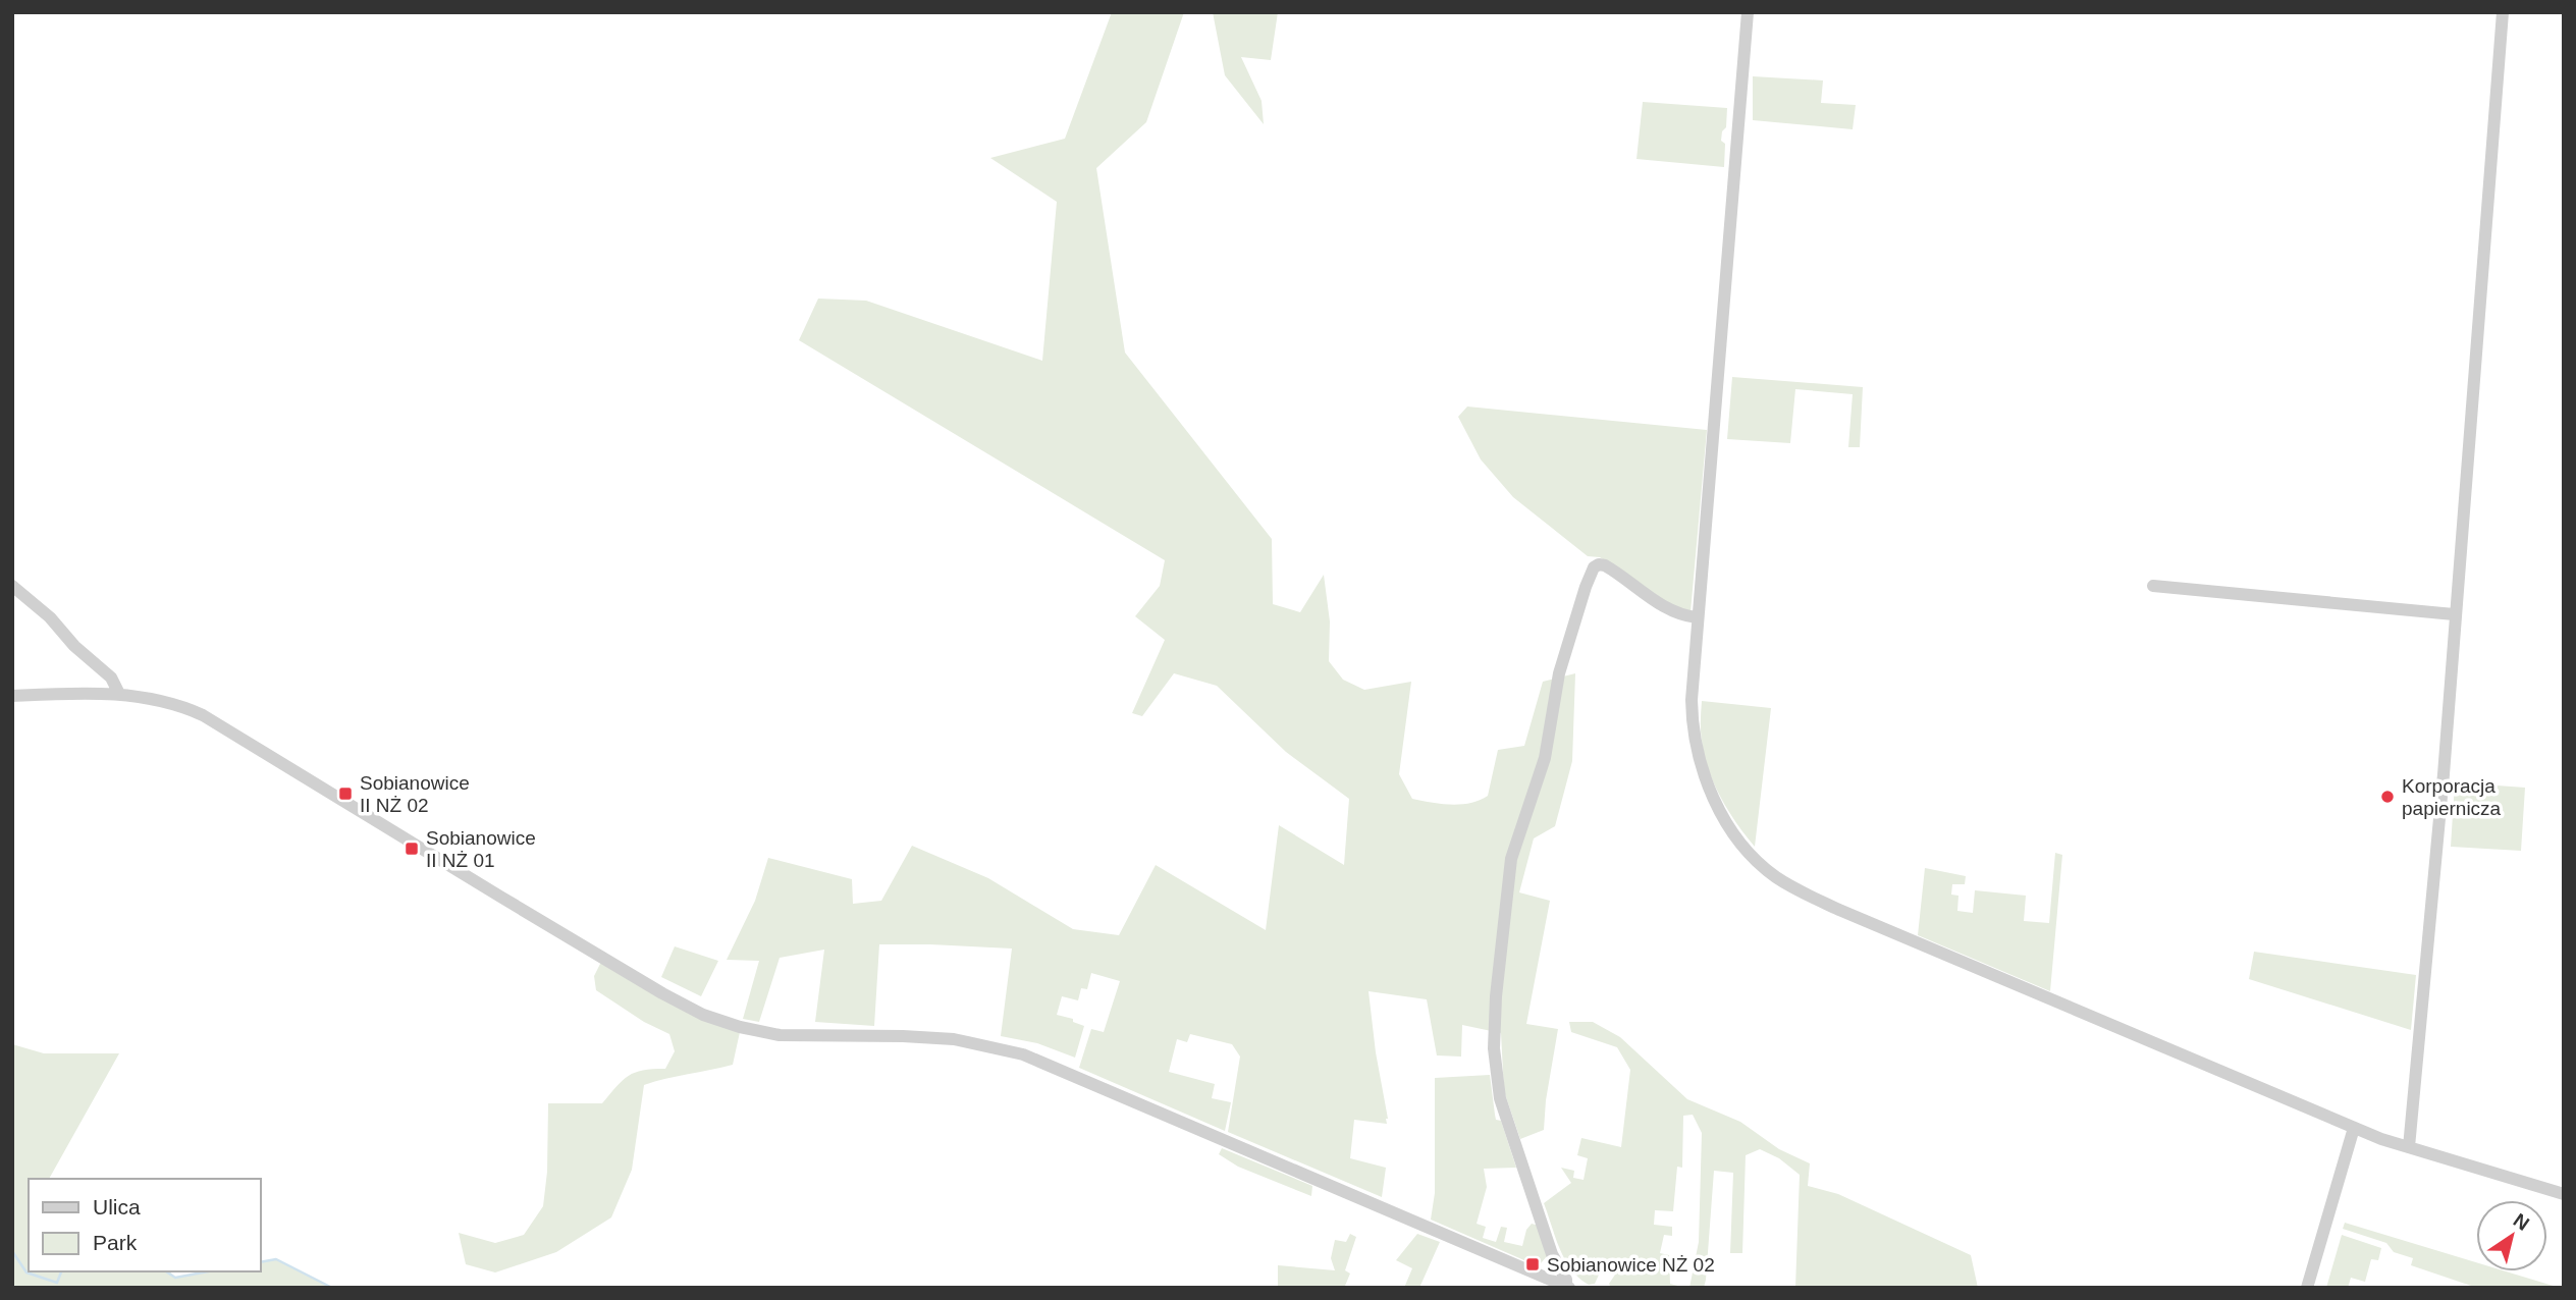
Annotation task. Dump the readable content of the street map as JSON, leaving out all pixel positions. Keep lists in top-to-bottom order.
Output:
{
  "places": {
    "transit": ["Sobianowice II NŻ 02", "Sobianowice II NŻ 01", "Sobianowice NŻ 02"],
    "other": ["Korporacja papiernicza"]
  },
  "legend": ["Ulica", "Park"],
  "north": "top right"
}
